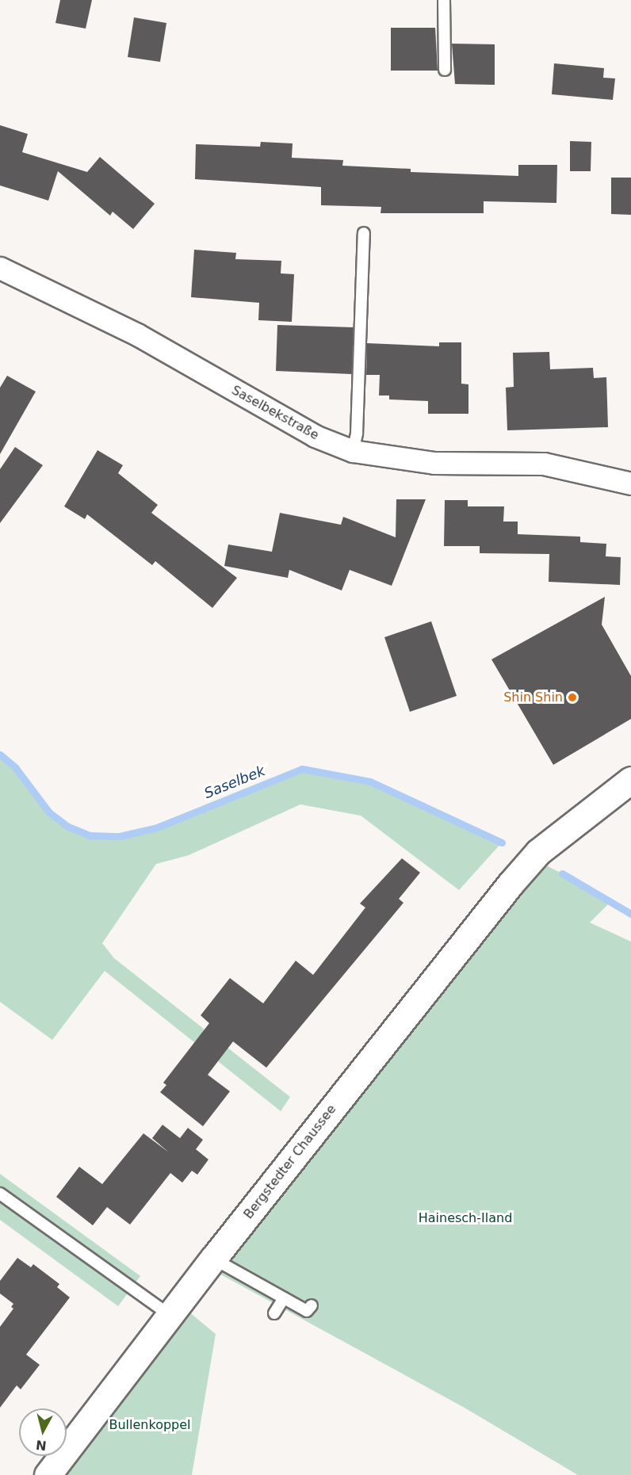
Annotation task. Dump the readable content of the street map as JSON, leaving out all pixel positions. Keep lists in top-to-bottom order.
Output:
{
  "streets": {
    "main road": ["Bergstedter Chaussee"],
    "street": ["Saselbekstraße"]
  },
  "water": ["Saselbek"],
  "parks": ["Hainesch-Iland", "Bullenkoppel"],
  "places": ["Shin Shin"],
  "north": "bottom"
}
